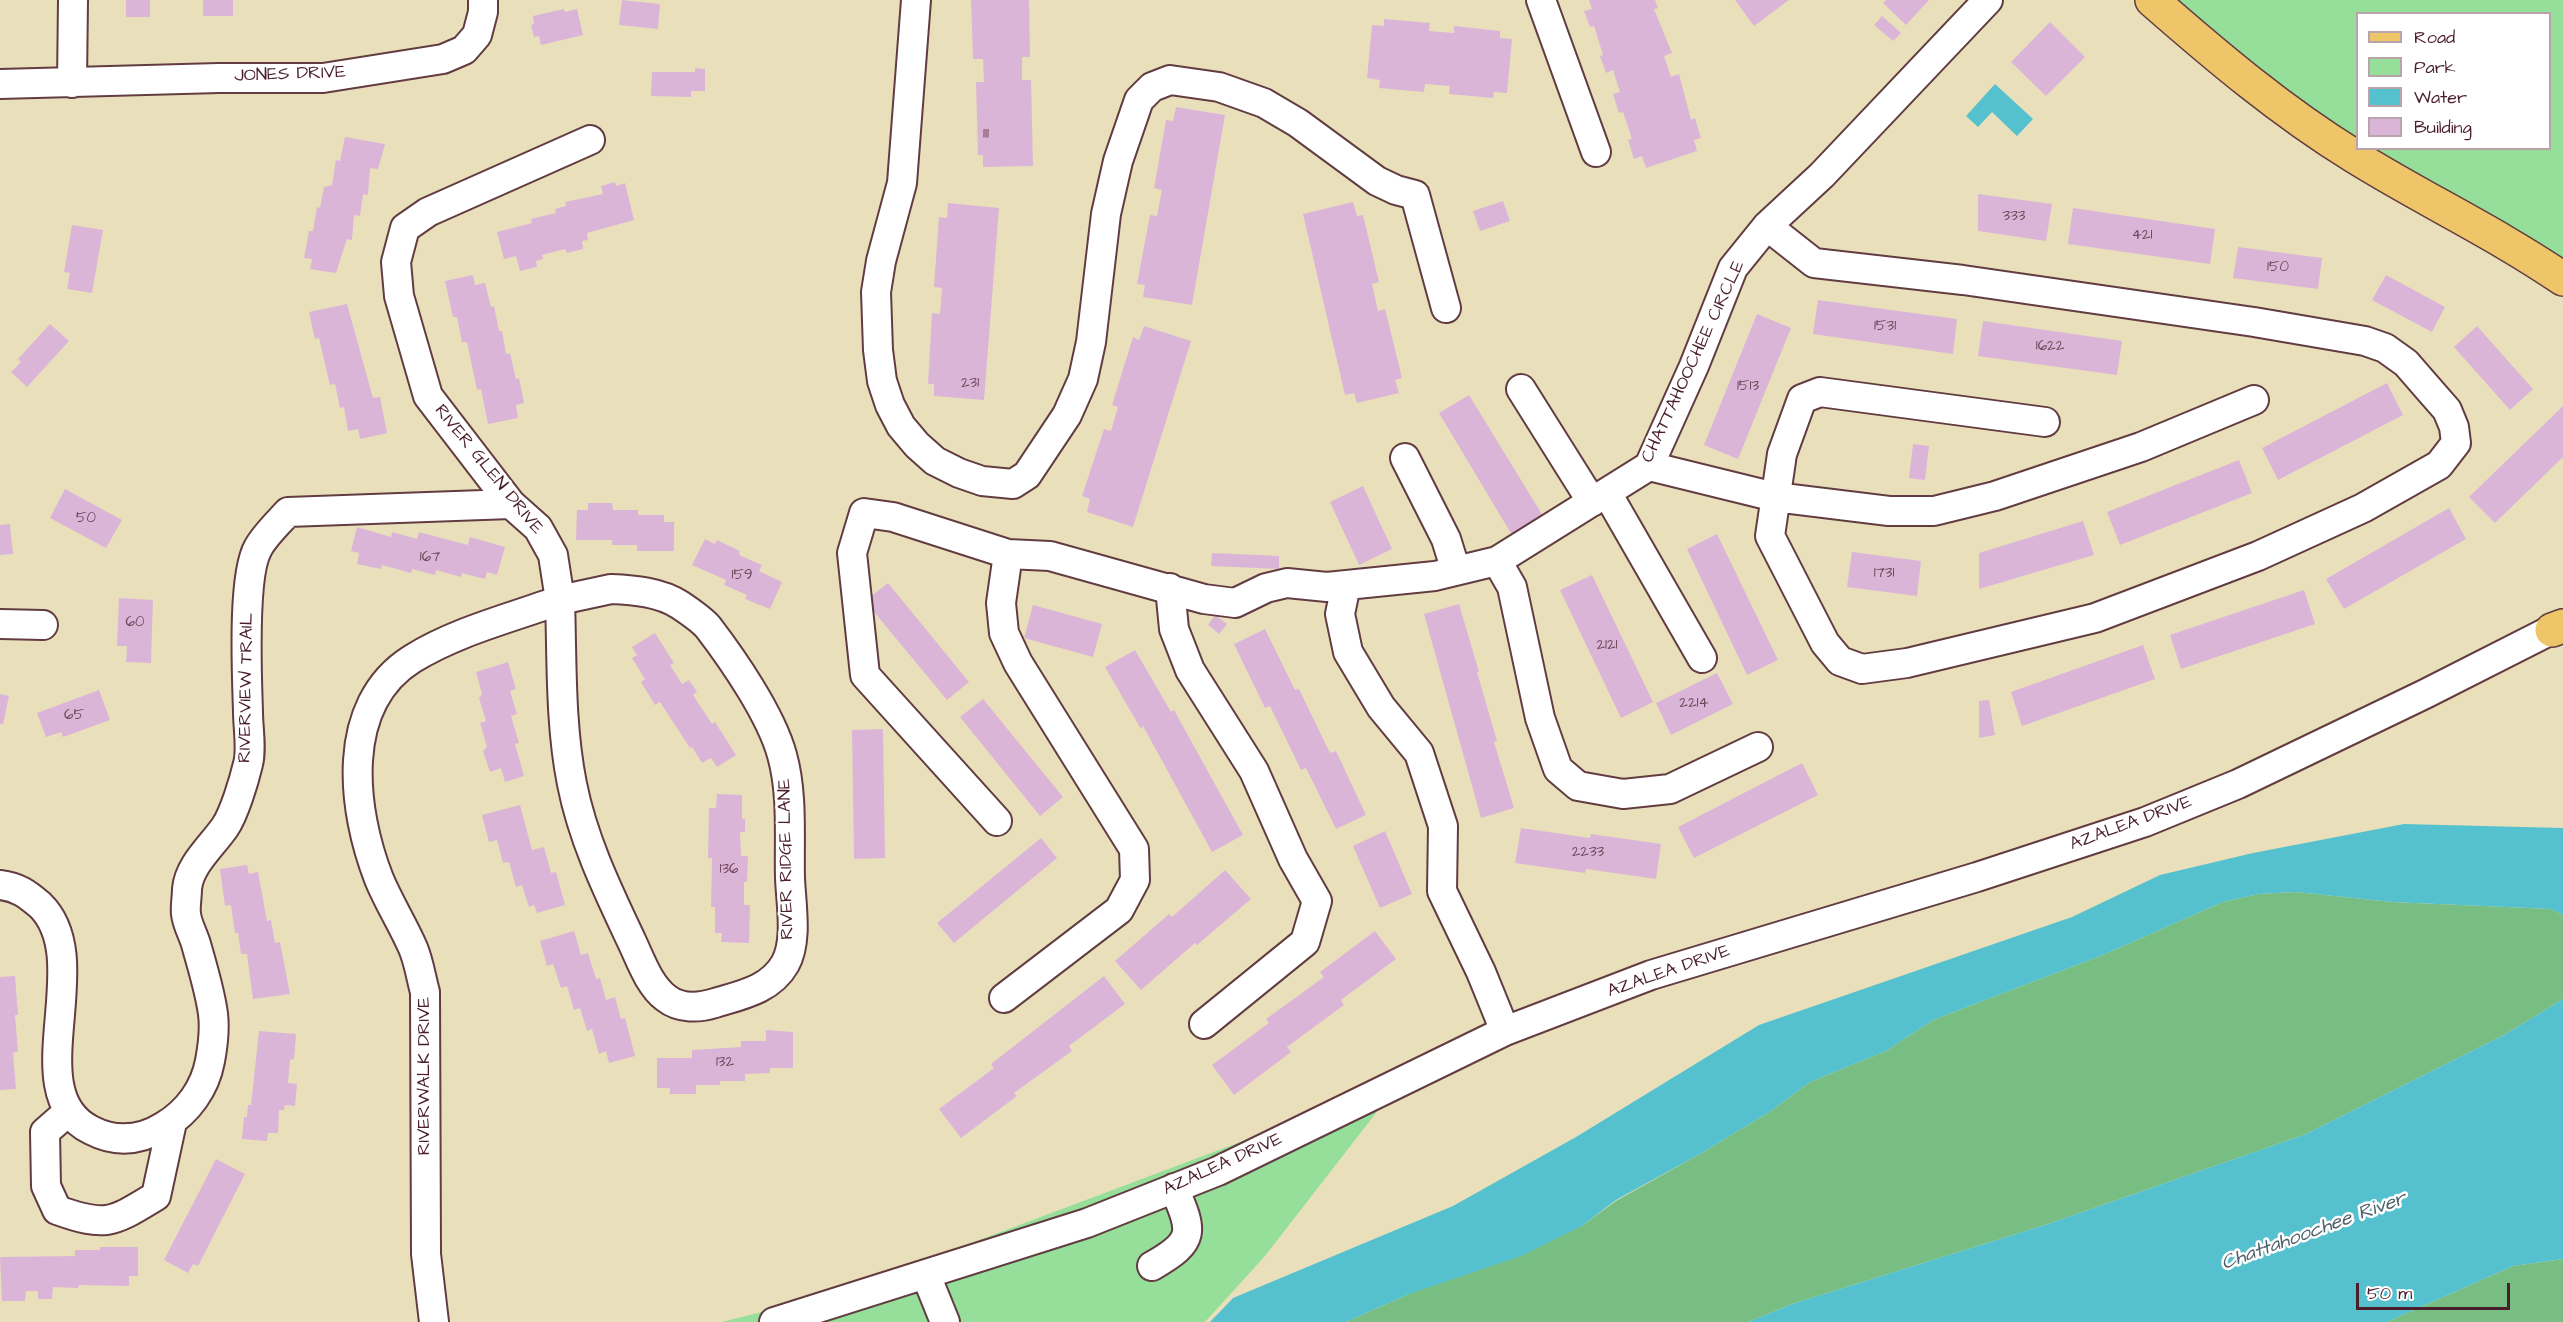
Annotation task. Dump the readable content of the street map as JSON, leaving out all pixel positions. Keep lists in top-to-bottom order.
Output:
{
  "streets": {
    "street": [
      "JONES DRIVE",
      "CHATTAHOOCHEE CIRCLE",
      "RIVER GLEN DRIVE",
      "RIVERVIEW TRAIL",
      "AZALEA DRIVE",
      "RIVER RIDGE LANE",
      "RIVERWALK DRIVE"
    ]
  },
  "crossings": [
    ["RIVER GLEN DRIVE", "RIVERVIEW TRAIL"],
    ["RIVER GLEN DRIVE", "RIVER RIDGE LANE"],
    ["RIVER GLEN DRIVE", "RIVERWALK DRIVE"],
    ["RIVER RIDGE LANE", "RIVERWALK DRIVE"]
  ],
  "water": ["Chattahoochee River"],
  "house_numbers": [
    "111",
    "333",
    "421",
    "150",
    "1531",
    "1622",
    "231",
    "1513",
    "50",
    "167",
    "1731",
    "159",
    "60",
    "2121",
    "2214",
    "65",
    "2233",
    "136",
    "132"
  ],
  "legend": [
    "Road",
    "Park",
    "Water",
    "Building"
  ],
  "scale_bar": "50 m"
}
